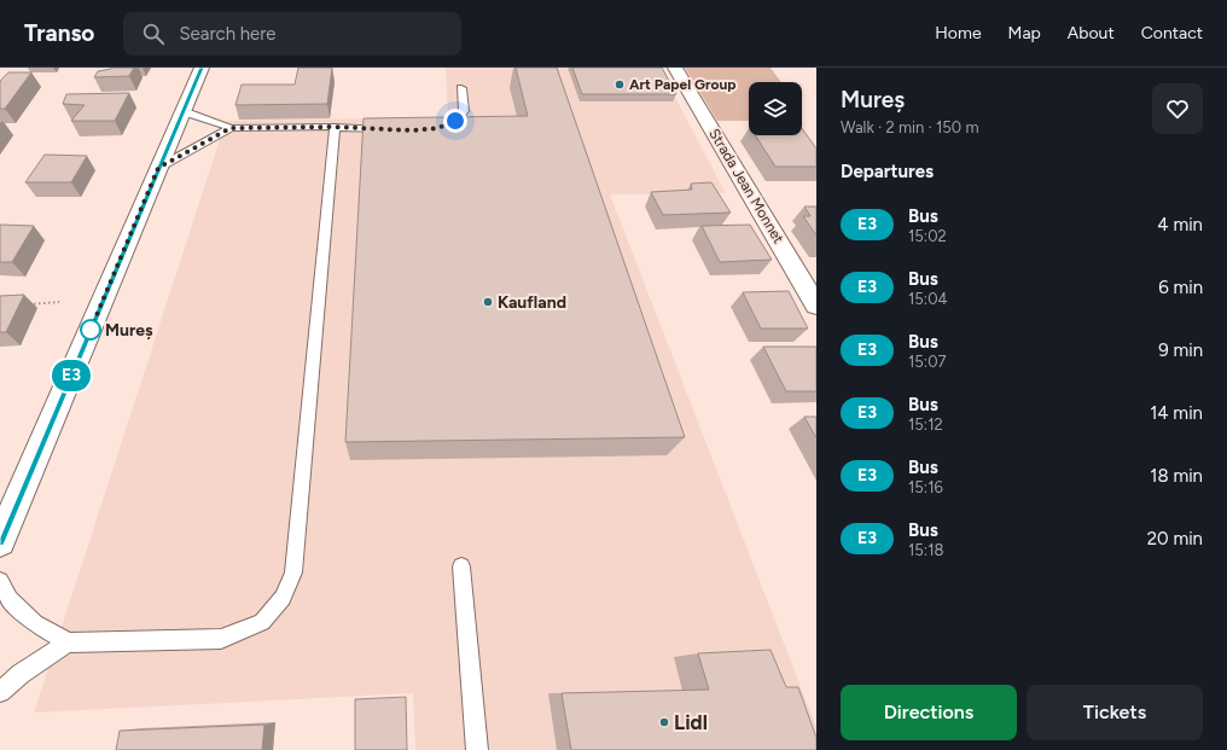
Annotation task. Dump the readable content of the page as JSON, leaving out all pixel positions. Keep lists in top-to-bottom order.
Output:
{
  "streets": {
    "main road": ["Strada Jean Monnet"]
  },
  "places": [
    "Art Papel Group",
    "Kaufland",
    "Mureș",
    "Lidl"
  ],
  "lines": ["bus line E3"],
  "page": {
    "header": "Transo",
    "search": "Search here",
    "nav": [
      "Home",
      "Map",
      "About",
      "Contact"
    ],
    "on_map": "E3",
    "heading": [
      ["Mureș", "Walk · 2 min · 150 m"],
      "Departures"
    ],
    "list": [
      {
        "mark": "E3",
        "name": "Bus",
        "note": "15:02",
        "value": "4 min"
      },
      {
        "mark": "E3",
        "name": "Bus",
        "note": "15:04",
        "value": "6 min"
      },
      {
        "mark": "E3",
        "name": "Bus",
        "note": "15:07",
        "value": "9 min"
      },
      {
        "mark": "E3",
        "name": "Bus",
        "note": "15:12",
        "value": "14 min"
      },
      {
        "mark": "E3",
        "name": "Bus",
        "note": "15:16",
        "value": "18 min"
      },
      {
        "mark": "E3",
        "name": "Bus",
        "note": "15:18",
        "value": "20 min"
      }
    ],
    "buttons": ["Directions", "Tickets"]
  }
}
